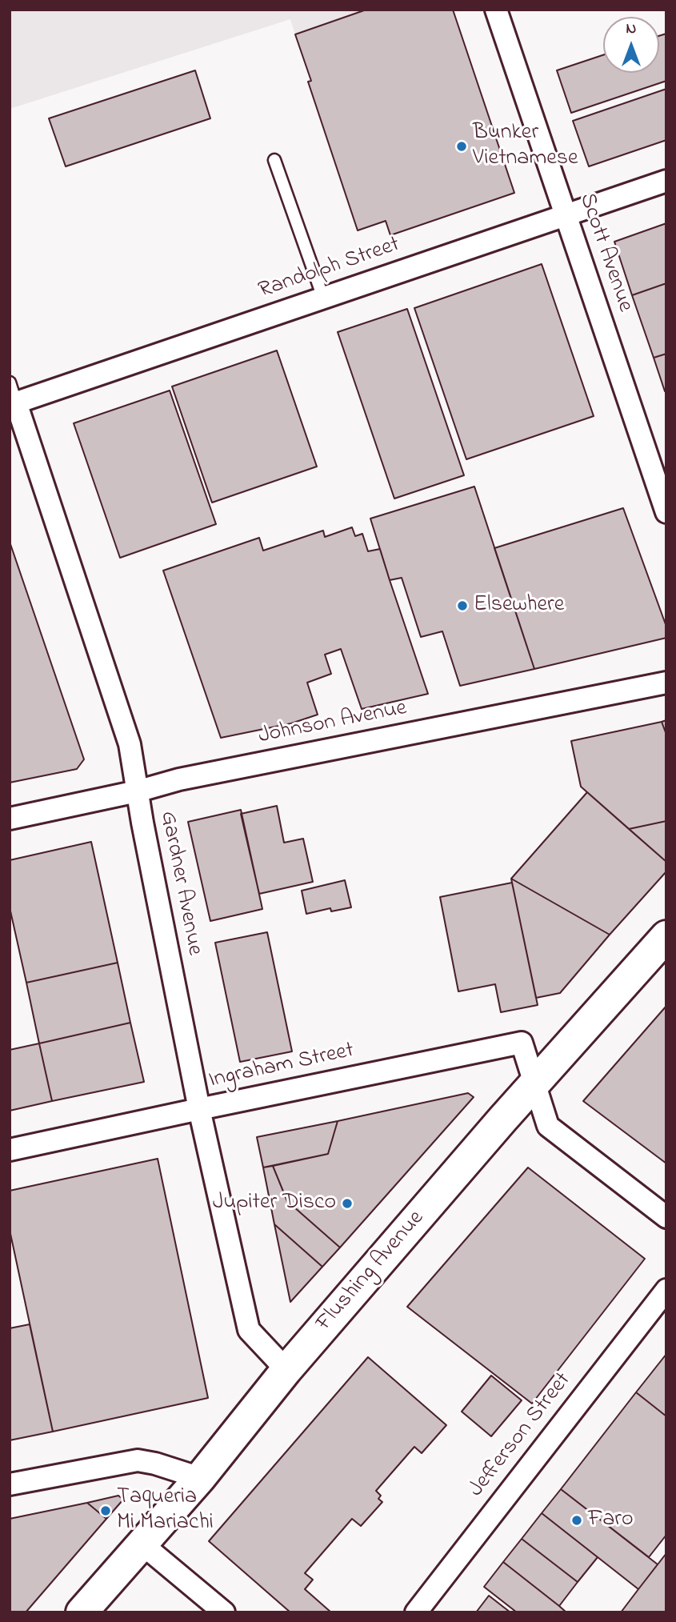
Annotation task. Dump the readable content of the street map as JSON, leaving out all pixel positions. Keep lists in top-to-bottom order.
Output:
{
  "streets": {
    "main road": ["Flushing Avenue"],
    "street": [
      "Scott Avenue",
      "Randolph Street",
      "Johnson Avenue",
      "Gardner Avenue",
      "Ingraham Street",
      "Jefferson Street"
    ]
  },
  "crossings": [
    ["Scott Avenue", "Randolph Street"],
    ["Randolph Street", "Gardner Avenue"],
    ["Johnson Avenue", "Gardner Avenue"],
    ["Gardner Avenue", "Ingraham Street"],
    ["Gardner Avenue", "Flushing Avenue"],
    ["Ingraham Street", "Flushing Avenue"]
  ],
  "places": [
    "Bunker Vietnamese",
    "Elsewhere",
    "Jupiter Disco",
    "Taqueria Mi Mariachi",
    "Faro"
  ],
  "north": "top"
}
